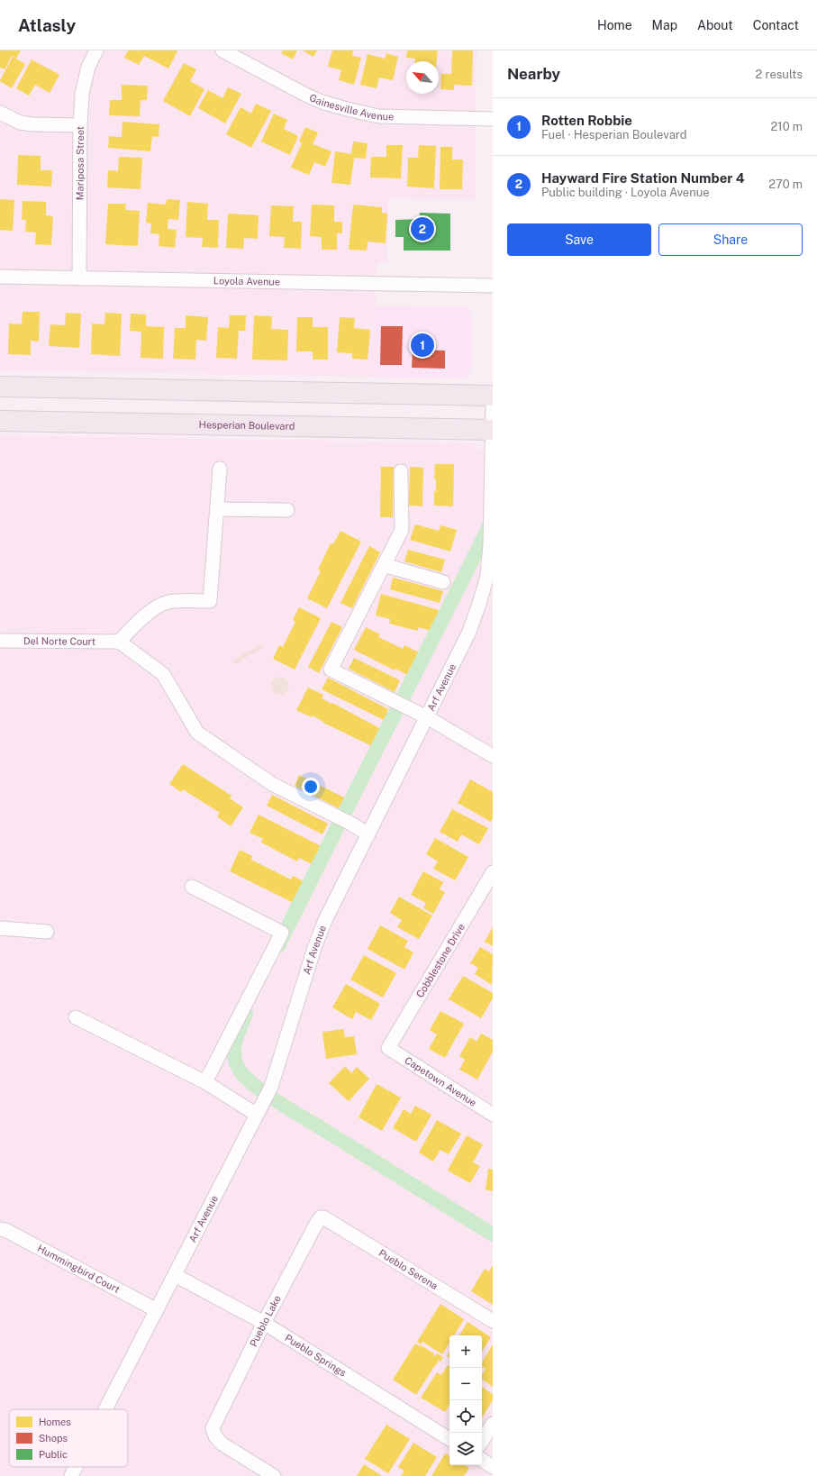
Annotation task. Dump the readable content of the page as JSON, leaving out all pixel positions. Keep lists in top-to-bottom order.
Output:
{
  "streets": {
    "main road": ["Hesperian Boulevard"],
    "street": [
      "Gainesville Avenue",
      "Mariposa Street",
      "Loyola Avenue",
      "Del Norte Court",
      "Arf Avenue",
      "Cobblestone Drive",
      "Capetown Avenue",
      "Hummingbird Court",
      "Pueblo Serena",
      "Pueblo Lake",
      "Pueblo Springs"
    ]
  },
  "crossings": [
    ["Mariposa Street", "Loyola Avenue"],
    ["Hesperian Boulevard", "Arf Avenue"],
    ["Arf Avenue", "Hummingbird Court"],
    ["Arf Avenue", "Pueblo Springs"],
    ["Cobblestone Drive", "Capetown Avenue"],
    ["Pueblo Serena", "Pueblo Lake"],
    ["Pueblo Lake", "Pueblo Springs"]
  ],
  "legend": ["Homes", "Shops", "Public"],
  "north": "top left",
  "page": {
    "header": "Atlasly",
    "nav": [
      "Home",
      "Map",
      "About",
      "Contact"
    ],
    "heading": ["Nearby", "2 results"],
    "list": [
      {
        "mark": "1",
        "name": "Rotten Robbie",
        "note": "Fuel · Hesperian Boulevard",
        "value": "210 m"
      },
      {
        "mark": "2",
        "name": "Hayward Fire Station Number 4",
        "note": "Public building · Loyola Avenue",
        "value": "270 m"
      }
    ],
    "buttons": ["Save", "Share"],
    "pins": ["2", "1"],
    "map_buttons": ["+", "−"]
  }
}
